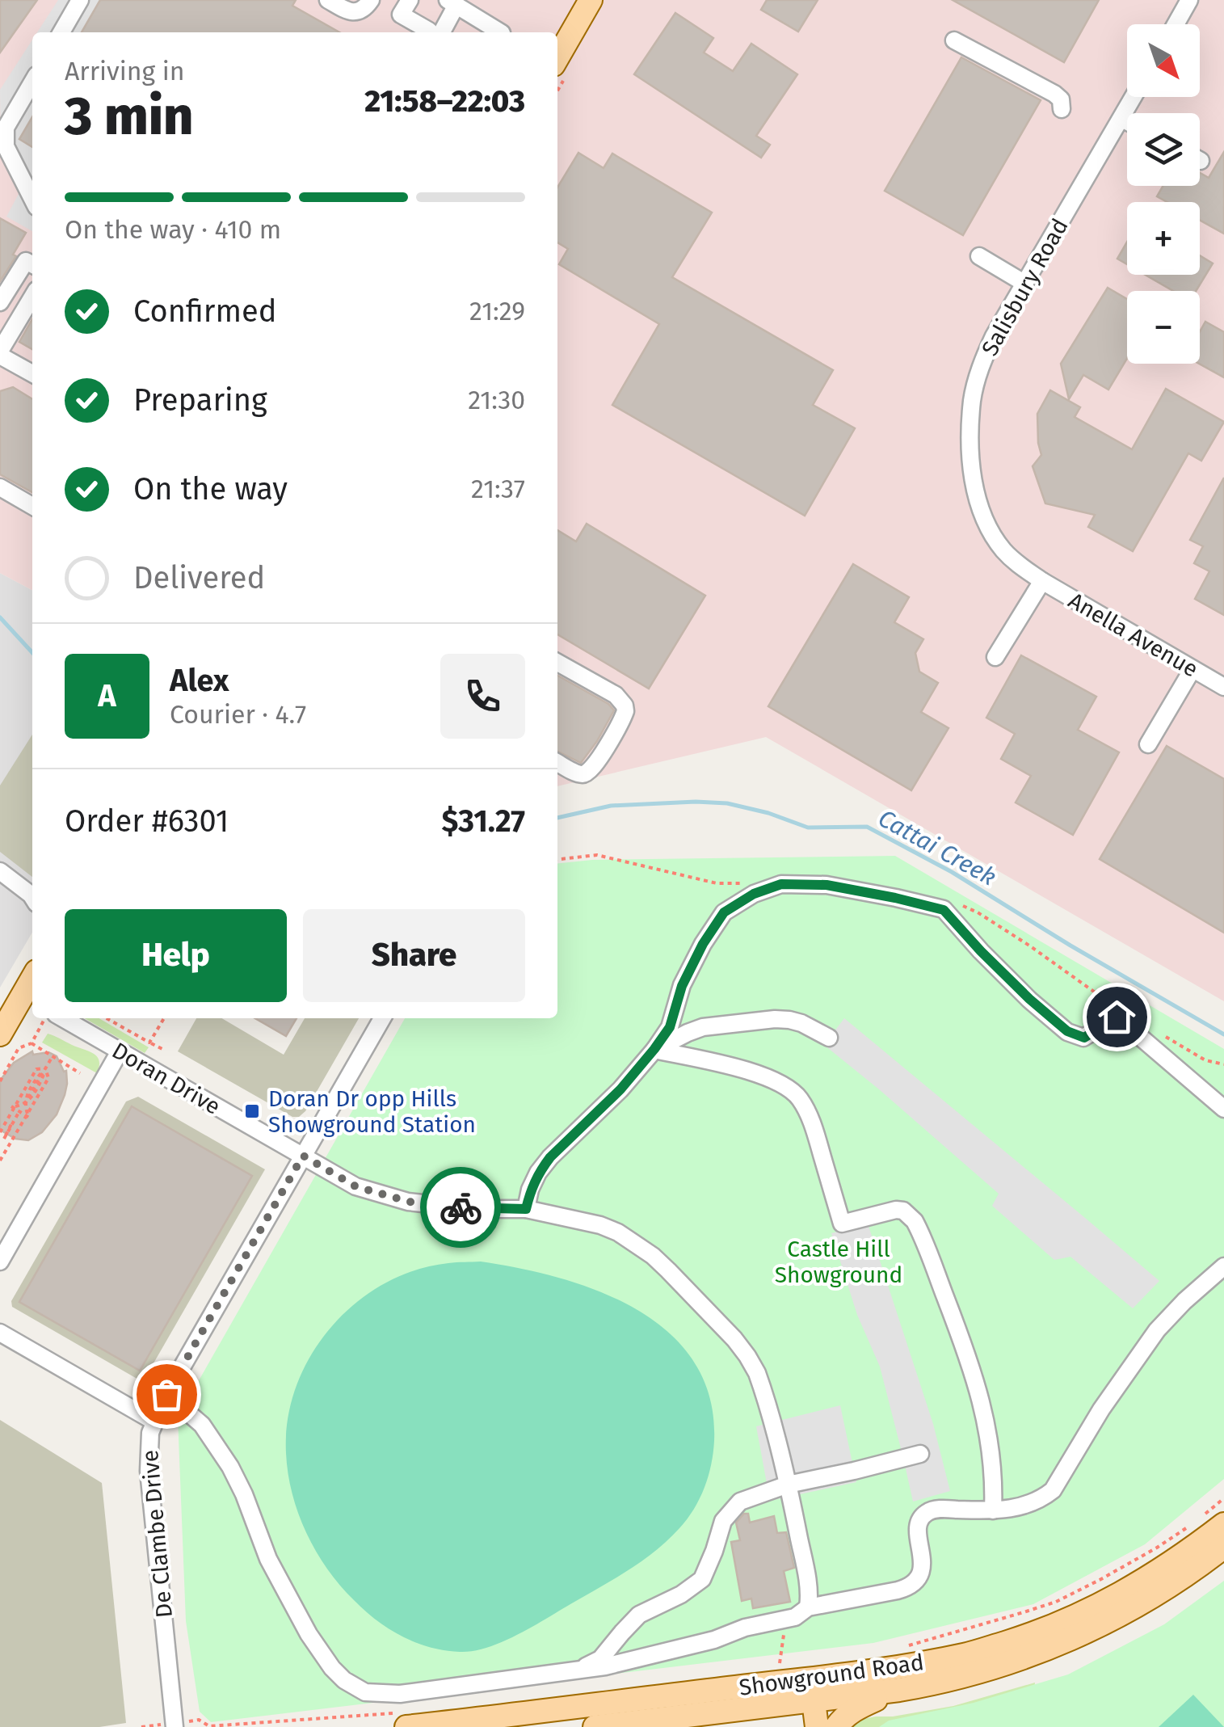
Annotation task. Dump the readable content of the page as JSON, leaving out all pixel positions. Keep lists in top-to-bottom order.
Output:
{
  "streets": {
    "main road": ["Showground Road"],
    "street": [
      "Salisbury Road",
      "Anella Avenue",
      "Doran Drive",
      "De Clambe Drive"
    ]
  },
  "crossings": [
    ["Salisbury Road", "Anella Avenue"],
    ["Doran Drive", "De Clambe Drive"]
  ],
  "water": ["Cattai Creek"],
  "parks": ["Castle Hill Showground"],
  "places": {
    "transit": ["Doran Dr opp Hills Showground Station"]
  },
  "north": "bottom right",
  "page": {
    "map_buttons": ["+", "−"],
    "heading": ["3 min", "Arriving in", "21:58–22:03"],
    "panel": [
      "Alex",
      "Courier · 4.7",
      "Order #6301",
      "$31.27"
    ],
    "bar": "On the way · 410 m",
    "list": [
      ["Confirmed", "21:29"],
      ["Preparing", "21:30"],
      ["On the way", "21:37"],
      "Delivered"
    ],
    "round": "A",
    "buttons": ["Help", "Share"]
  }
}
